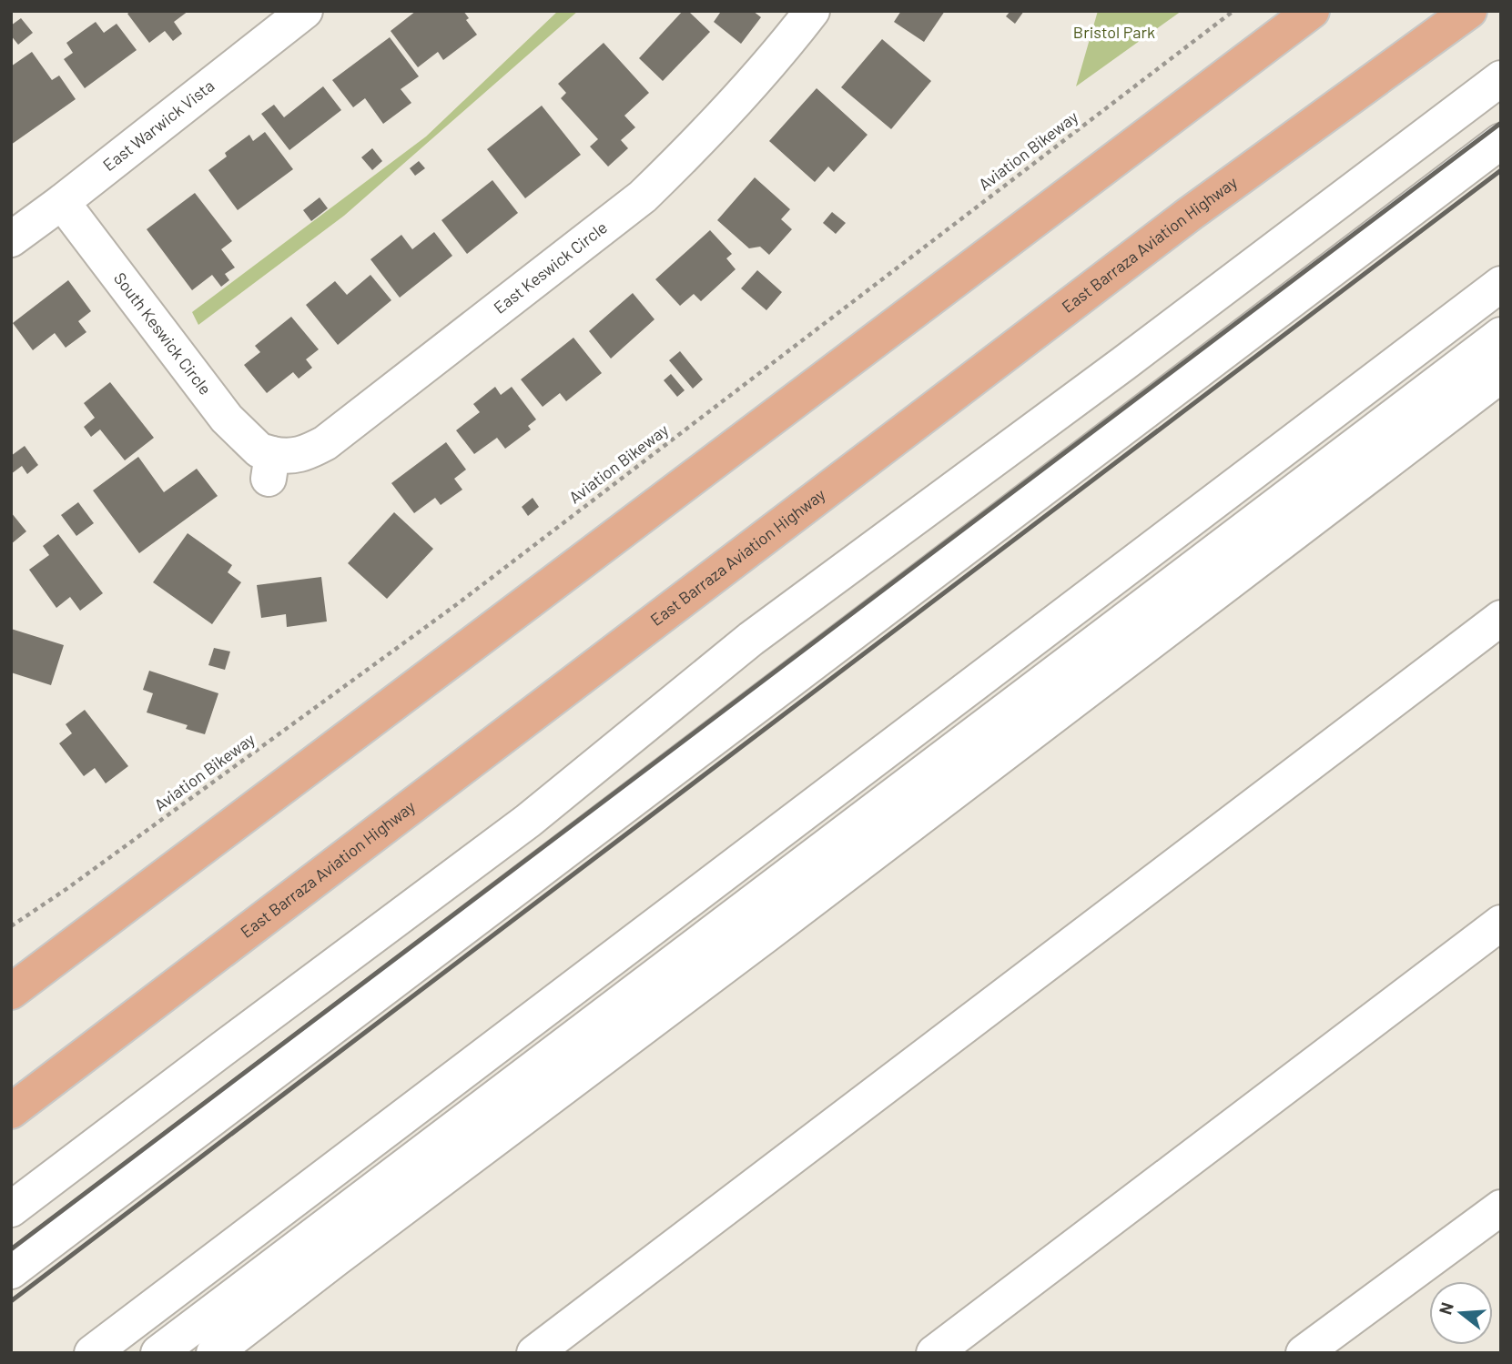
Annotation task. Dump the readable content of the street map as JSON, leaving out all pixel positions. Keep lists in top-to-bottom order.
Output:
{
  "streets": {
    "main road": ["East Barraza Aviation Highway"],
    "street": ["East Warwick Vista", "East Keswick Circle", "South Keswick Circle"],
    "path": ["Aviation Bikeway"]
  },
  "crossings": [
    ["East Warwick Vista", "South Keswick Circle"],
    ["East Keswick Circle", "South Keswick Circle"]
  ],
  "parks": ["Bristol Park"],
  "north": "left"
}
